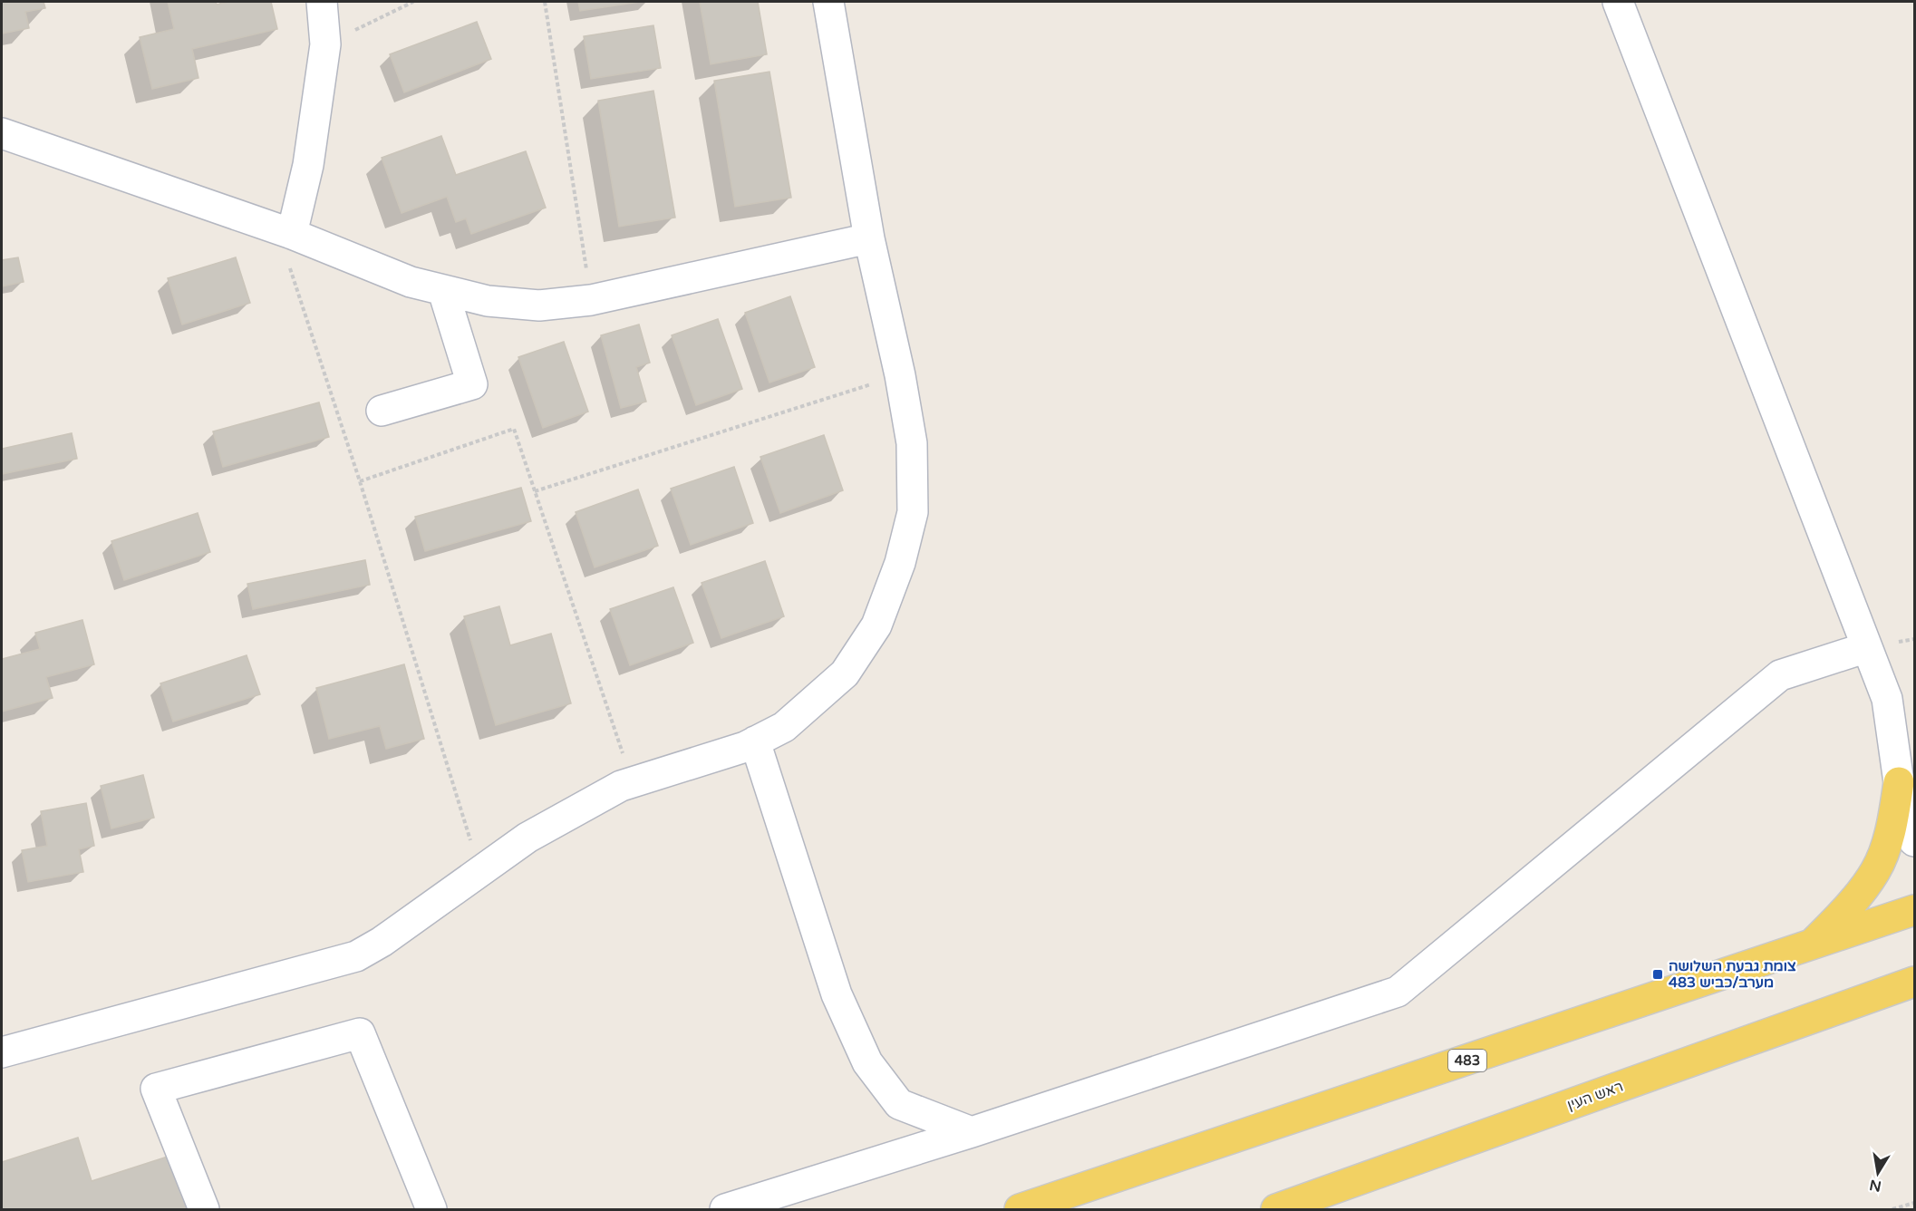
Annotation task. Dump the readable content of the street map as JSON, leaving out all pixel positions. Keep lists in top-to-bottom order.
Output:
{
  "streets": {
    "main road": ["483", "ראש העין"]
  },
  "places": {
    "transit": ["צומת גבעת השלושה מערב/כביש 483"]
  },
  "north": "bottom"
}
